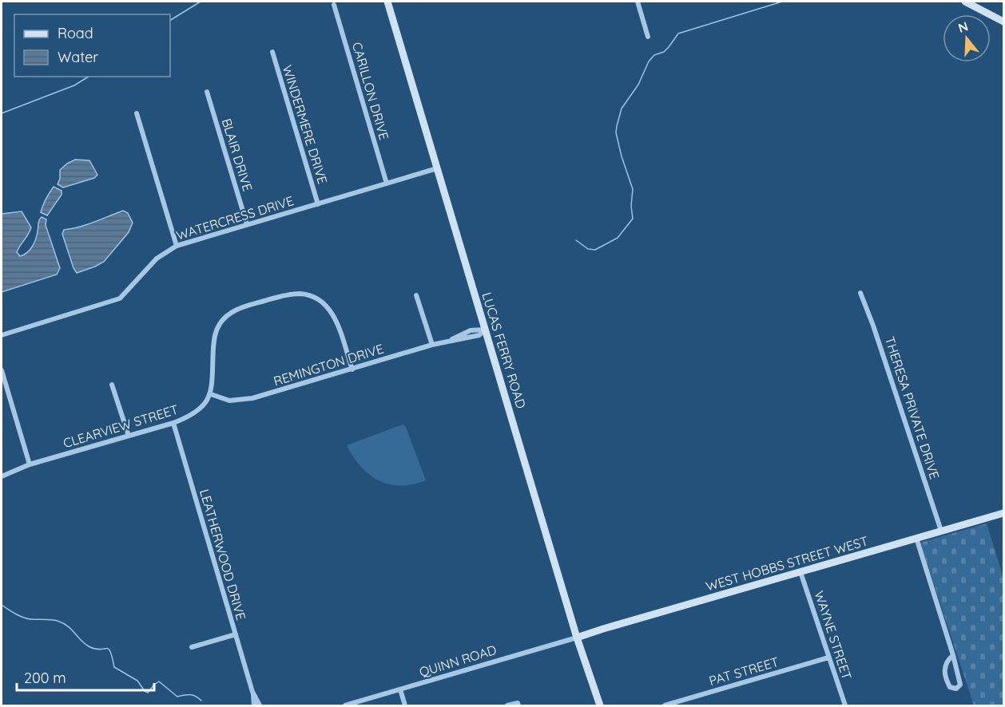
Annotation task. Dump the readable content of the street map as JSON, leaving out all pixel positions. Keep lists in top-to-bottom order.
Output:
{
  "streets": {
    "street": [
      "CARILLON DRIVE",
      "WINDERMERE DRIVE",
      "BLAIR DRIVE",
      "WATERCRESS DRIVE",
      "LUCAS FERRY ROAD",
      "REMINGTON DRIVE",
      "THERESA PRIVATE DRIVE",
      "CLEARVIEW STREET",
      "LEATHERWOOD DRIVE",
      "WEST HOBBS STREET WEST",
      "WAYNE STREET",
      "QUINN ROAD",
      "PAT STREET"
    ]
  },
  "crossings": [
    ["CARILLON DRIVE", "WATERCRESS DRIVE"],
    ["WINDERMERE DRIVE", "WATERCRESS DRIVE"],
    ["BLAIR DRIVE", "WATERCRESS DRIVE"],
    ["WATERCRESS DRIVE", "LUCAS FERRY ROAD"],
    ["LUCAS FERRY ROAD", "REMINGTON DRIVE"],
    ["LUCAS FERRY ROAD", "WEST HOBBS STREET WEST"],
    ["LUCAS FERRY ROAD", "QUINN ROAD"],
    ["REMINGTON DRIVE", "CLEARVIEW STREET"],
    ["THERESA PRIVATE DRIVE", "WEST HOBBS STREET WEST"],
    ["CLEARVIEW STREET", "LEATHERWOOD DRIVE"],
    ["WEST HOBBS STREET WEST", "WAYNE STREET"],
    ["WEST HOBBS STREET WEST", "QUINN ROAD"],
    ["WAYNE STREET", "PAT STREET"]
  ],
  "legend": ["Road", "Water"],
  "scale_bar": "200 m",
  "north": "top"
}
